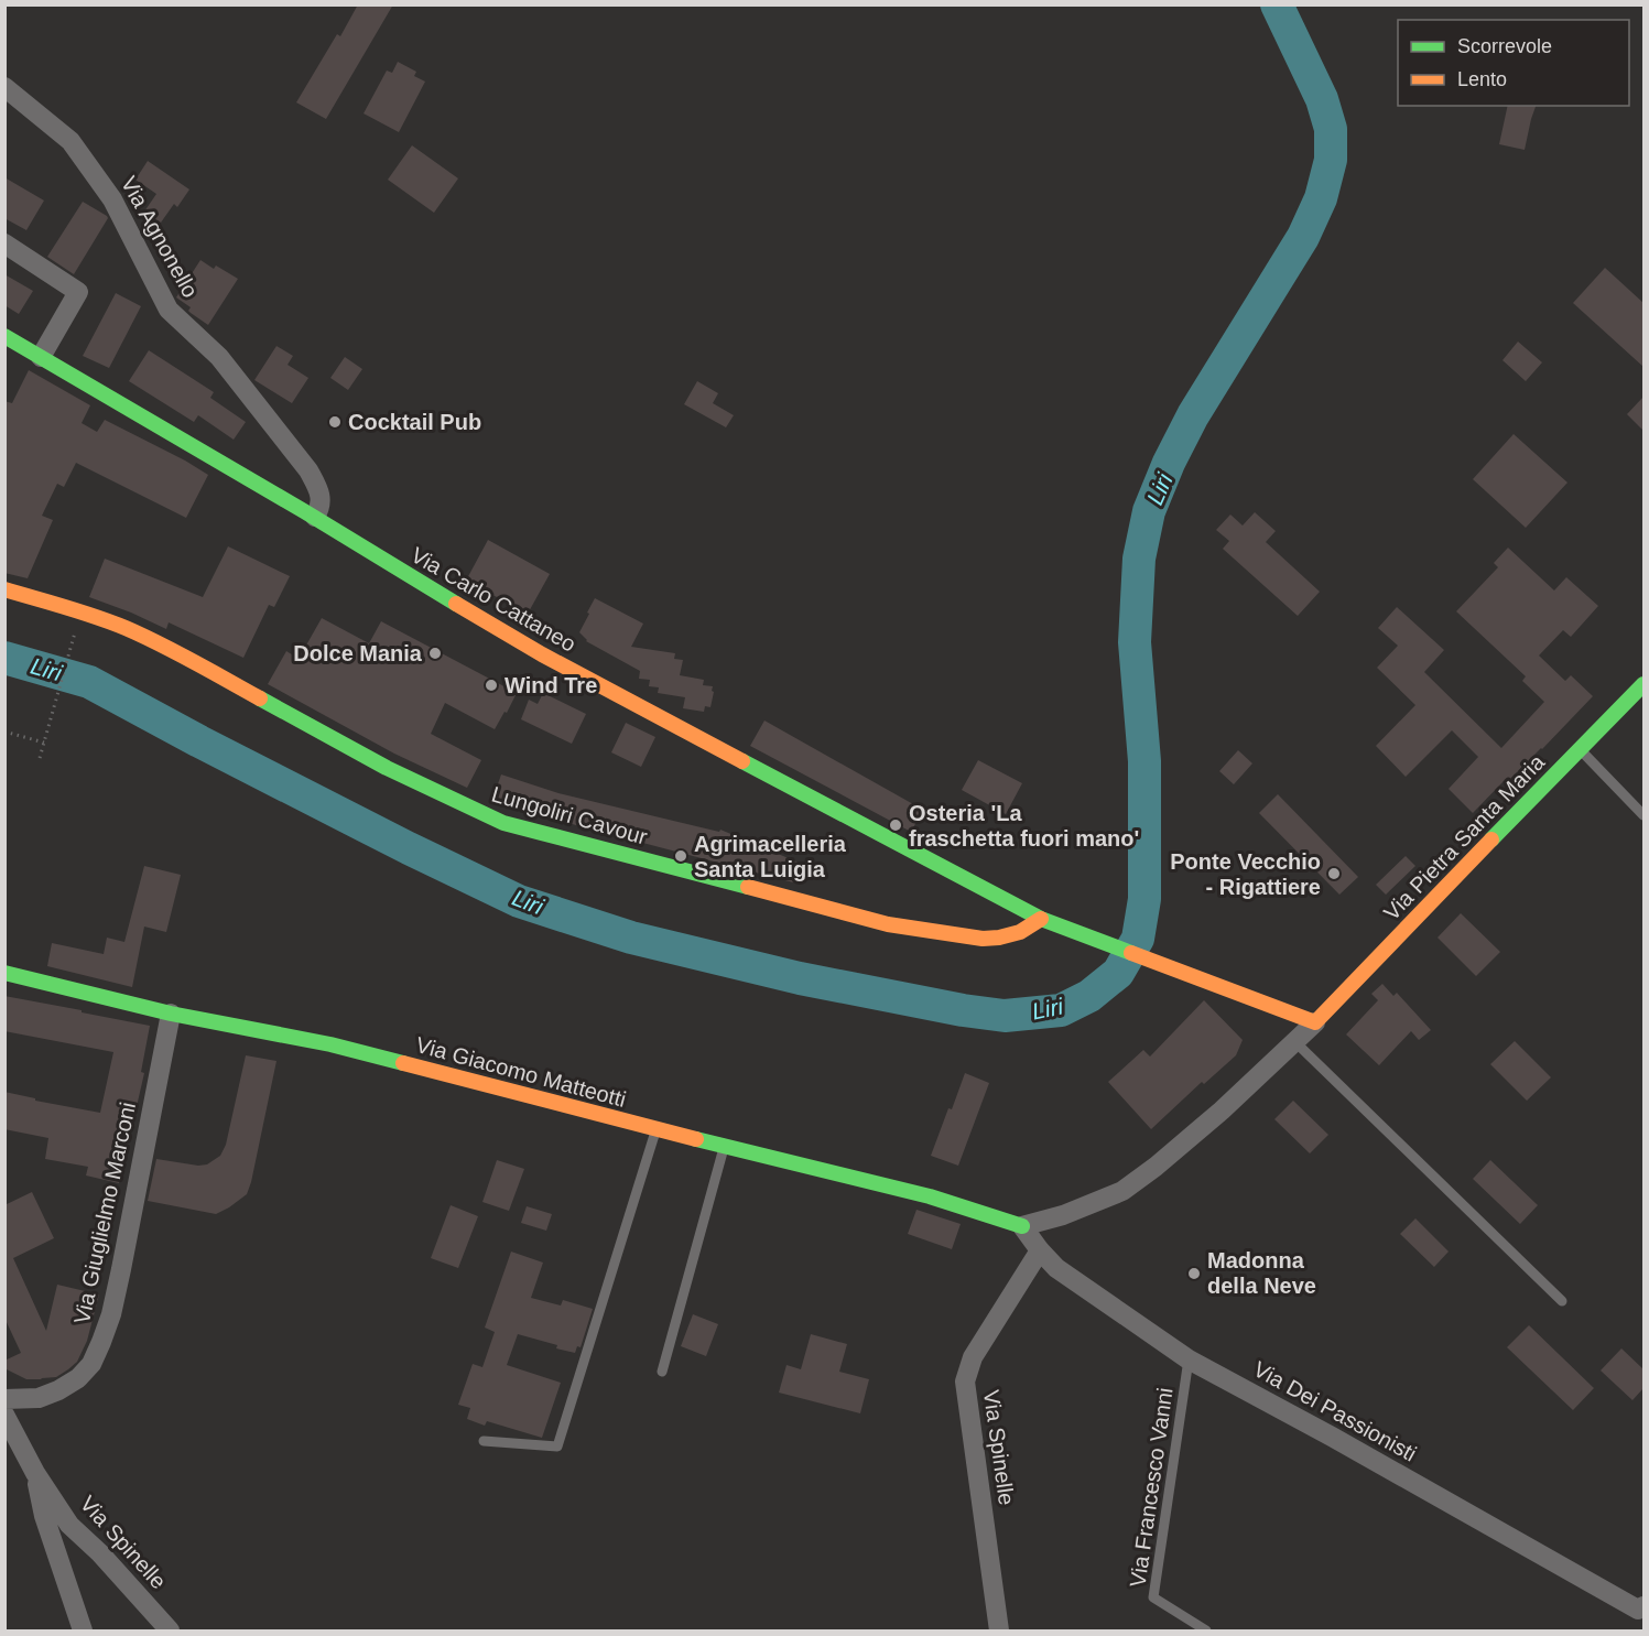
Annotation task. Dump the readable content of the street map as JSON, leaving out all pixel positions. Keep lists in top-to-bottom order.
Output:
{
  "streets": {
    "street": [
      "Via Agnonello",
      "Via Carlo Cattaneo",
      "Lungoliri Cavour",
      "Via Pietra Santa Maria",
      "Via Giacomo Matteotti",
      "Via Giuglielmo Marconi",
      "Via Dei Passionisti",
      "Via Spinelle"
    ],
    "lane": ["Via Francesco Vanni"]
  },
  "crossings": [
    ["Via Agnonello", "Via Carlo Cattaneo"],
    ["Via Carlo Cattaneo", "Lungoliri Cavour"],
    ["Via Carlo Cattaneo", "Via Pietra Santa Maria"],
    ["Via Giacomo Matteotti", "Via Giuglielmo Marconi"],
    ["Via Giacomo Matteotti", "Via Dei Passionisti"],
    ["Via Dei Passionisti", "Via Spinelle"],
    ["Via Dei Passionisti", "Via Francesco Vanni"]
  ],
  "water": ["Liri"],
  "places": [
    "Cocktail Pub",
    "Dolce Mania",
    "Wind Tre",
    "Osteria 'La fraschetta fuori mano'",
    "Agrimacelleria Santa Luigia",
    "Ponte Vecchio - Rigattiere",
    "Madonna della Neve"
  ],
  "legend": ["Scorrevole", "Lento"]
}
